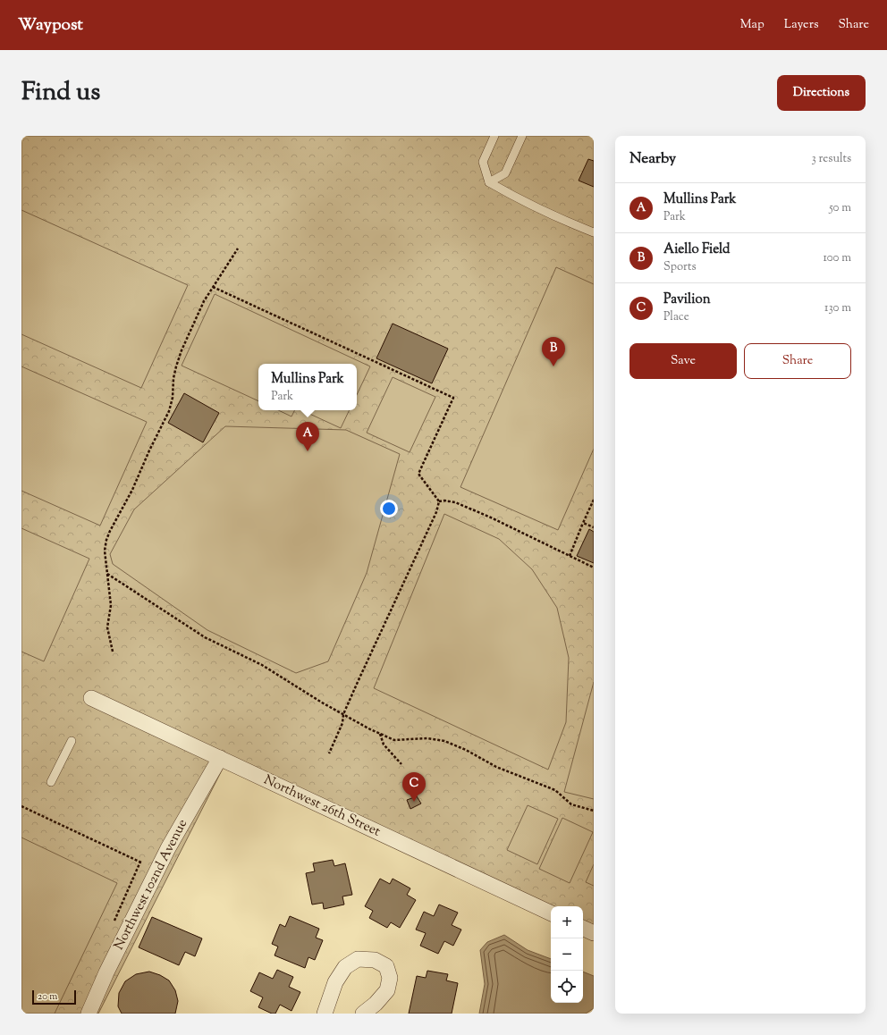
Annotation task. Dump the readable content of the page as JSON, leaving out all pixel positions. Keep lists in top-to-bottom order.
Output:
{
  "streets": {
    "street": ["Northwest 26th Street", "Northwest 102nd Avenue"]
  },
  "crossings": [
    ["Northwest 26th Street", "Northwest 102nd Avenue"]
  ],
  "scale_bar": "20 m",
  "page": {
    "header": "Waypost",
    "nav": ["Map", "Layers", "Share"],
    "title": "Find us",
    "buttons": [
      "Directions",
      ["Save", "Share"]
    ],
    "heading": ["Nearby", "3 results"],
    "list": [
      {
        "mark": "A",
        "name": "Mullins Park",
        "note": "Park",
        "value": "50 m"
      },
      {
        "mark": "B",
        "name": "Aiello Field",
        "note": "Sports",
        "value": "100 m"
      },
      {
        "mark": "C",
        "name": "Pavilion",
        "note": "Place",
        "value": "130 m"
      }
    ],
    "pins": ["B", "A", "C"],
    "popup": ["Mullins Park", "Park"],
    "map_buttons": ["+", "−"],
    "scale": "20 m"
  }
}
